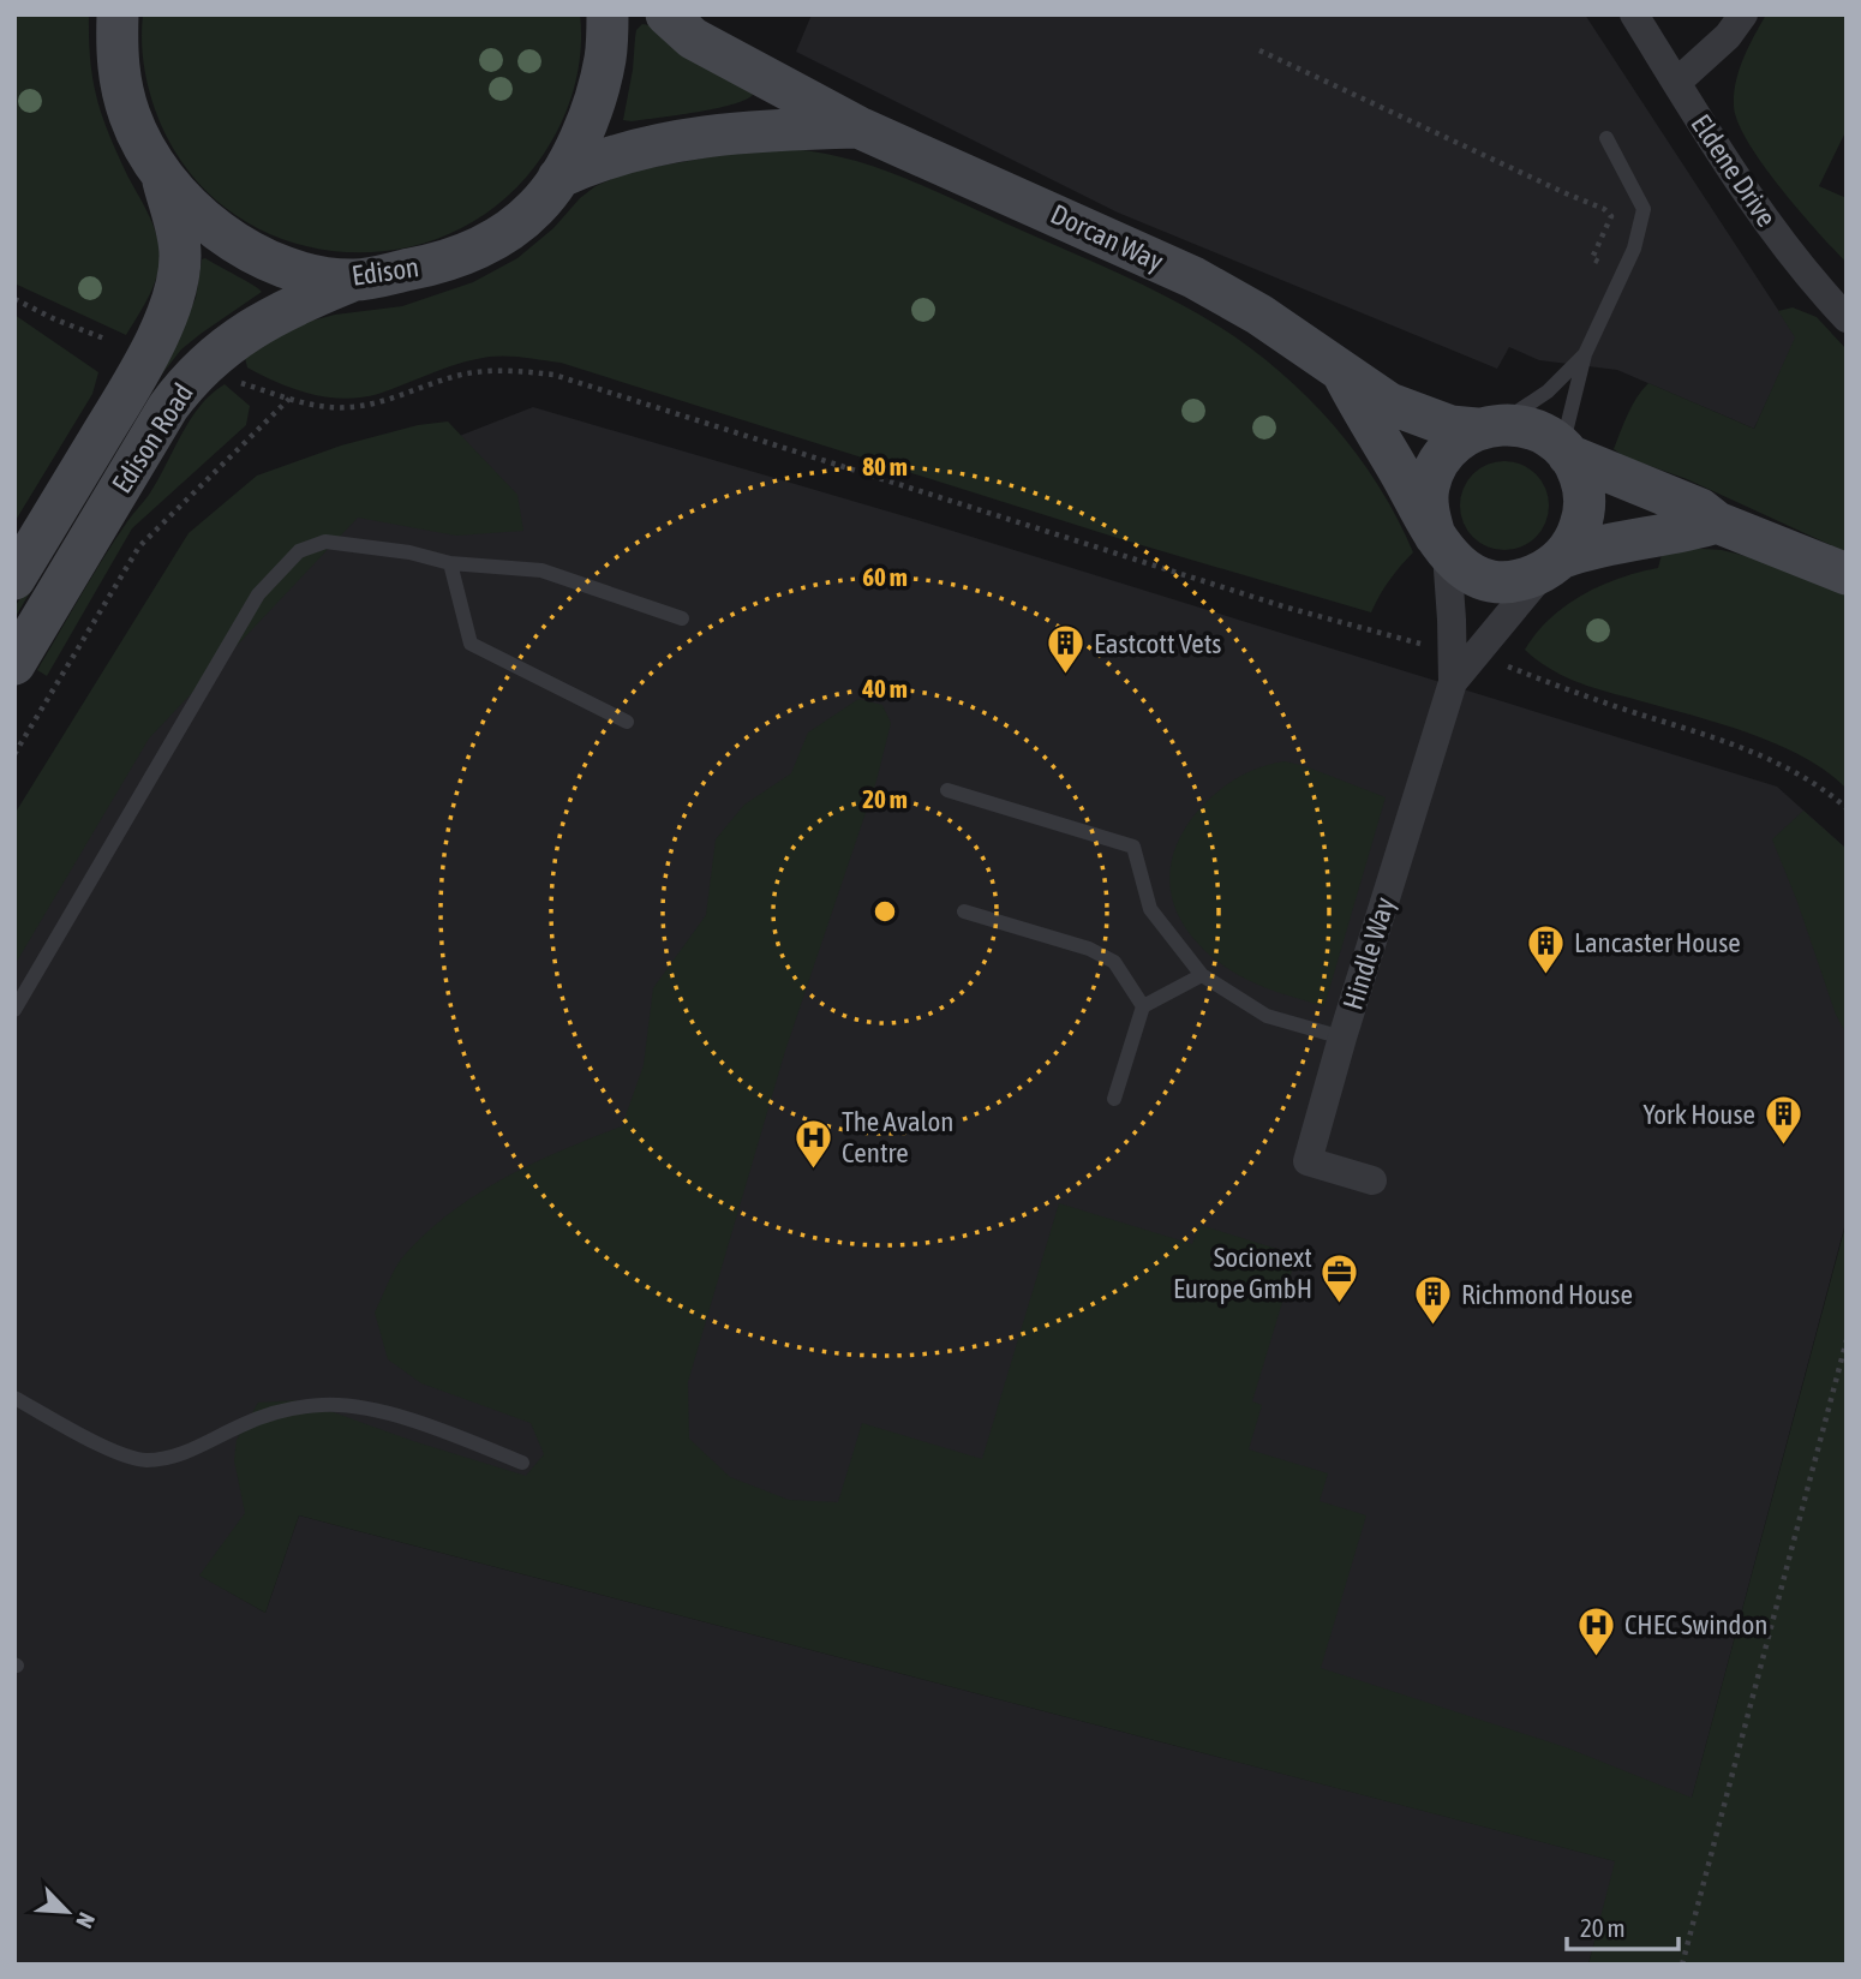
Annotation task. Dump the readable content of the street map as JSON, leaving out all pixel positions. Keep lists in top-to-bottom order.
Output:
{
  "streets": {
    "main road": ["Dorcan Way", "Edison", "Edison Road"],
    "street": ["Eldene Drive", "Hindle Way"]
  },
  "crossings": [
    ["Dorcan Way", "Edison"],
    ["Dorcan Way", "Hindle Way"],
    ["Edison", "Edison Road"]
  ],
  "places": {
    "building": [
      "Eastcott Vets",
      "Lancaster House",
      "York House",
      "Richmond House"
    ],
    "hospital": ["The Avalon Centre", "CHEC Swindon"],
    "office": ["Socionext Europe GmbH"]
  },
  "scale_bar": "20 m",
  "north": "bottom right",
  "rings": [
    "80 m",
    "60 m",
    "40 m",
    "20 m"
  ]
}
